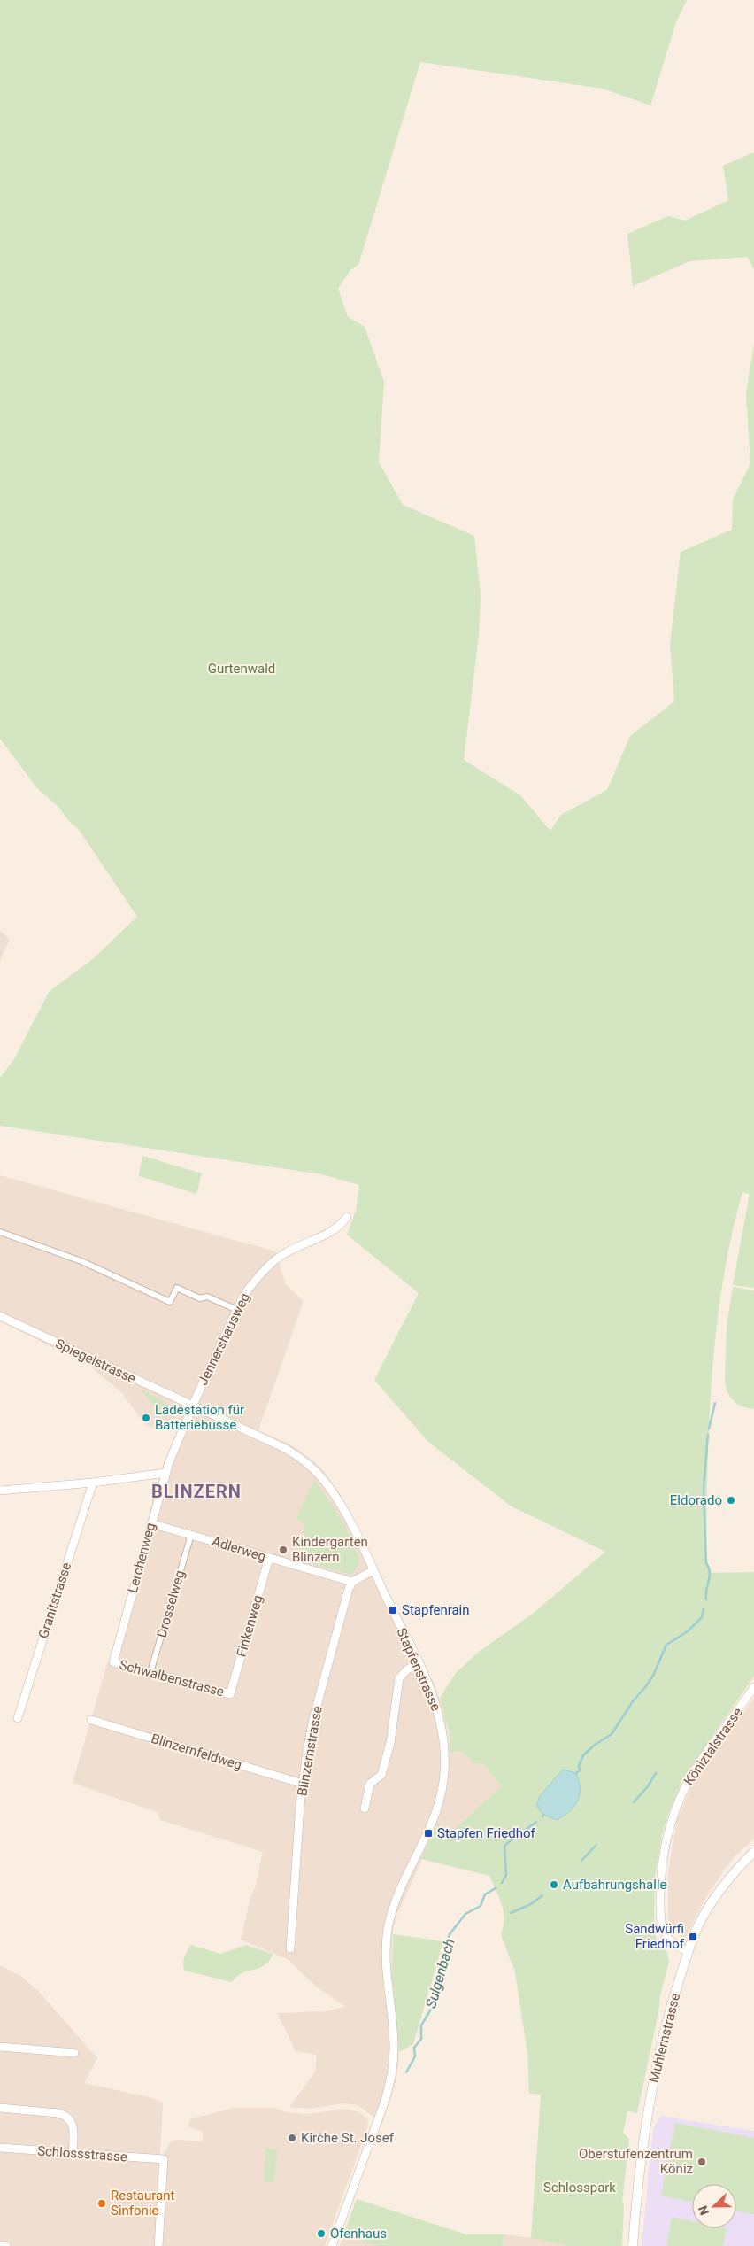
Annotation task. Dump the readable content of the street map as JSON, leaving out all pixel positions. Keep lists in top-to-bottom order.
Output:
{
  "streets": {
    "street": [
      "Jennershausweg",
      "Spiegelstrasse",
      "Adlerweg",
      "Lerchenweg",
      "Granitstrasse",
      "Drosselweg",
      "Finkenweg",
      "Stapfenstrasse",
      "Schwalbenstrasse",
      "Köniztalstrasse",
      "Blinzernstrasse",
      "Blinzernfeldweg",
      "Muhlernstrasse",
      "Schlossstrasse"
    ]
  },
  "crossings": [
    ["Jennershausweg", "Spiegelstrasse"],
    ["Jennershausweg", "Lerchenweg"],
    ["Jennershausweg", "Stapfenstrasse"],
    ["Spiegelstrasse", "Lerchenweg"],
    ["Spiegelstrasse", "Stapfenstrasse"],
    ["Adlerweg", "Lerchenweg"],
    ["Adlerweg", "Drosselweg"],
    ["Adlerweg", "Finkenweg"],
    ["Adlerweg", "Blinzernstrasse"],
    ["Lerchenweg", "Stapfenstrasse"],
    ["Lerchenweg", "Schwalbenstrasse"],
    ["Drosselweg", "Schwalbenstrasse"],
    ["Finkenweg", "Schwalbenstrasse"],
    ["Köniztalstrasse", "Muhlernstrasse"],
    ["Blinzernstrasse", "Blinzernfeldweg"]
  ],
  "districts": ["BLINZERN"],
  "water": ["Sulgenbach"],
  "parks": ["Gurtenwald", "Schlosspark"],
  "places": {
    "other": [
      "Ladestation für Batteriebusse",
      "Eldorado",
      "Kindergarten Blinzern",
      "Aufbahrungshalle",
      "Kirche St. Josef",
      "Oberstufenzentrum Köniz",
      "Restaurant Sinfonie",
      "Ofenhaus"
    ],
    "transit": ["Stapfenrain", "Stapfen Friedhof", "Sandwürfi Friedhof"]
  },
  "north": "left"
}
